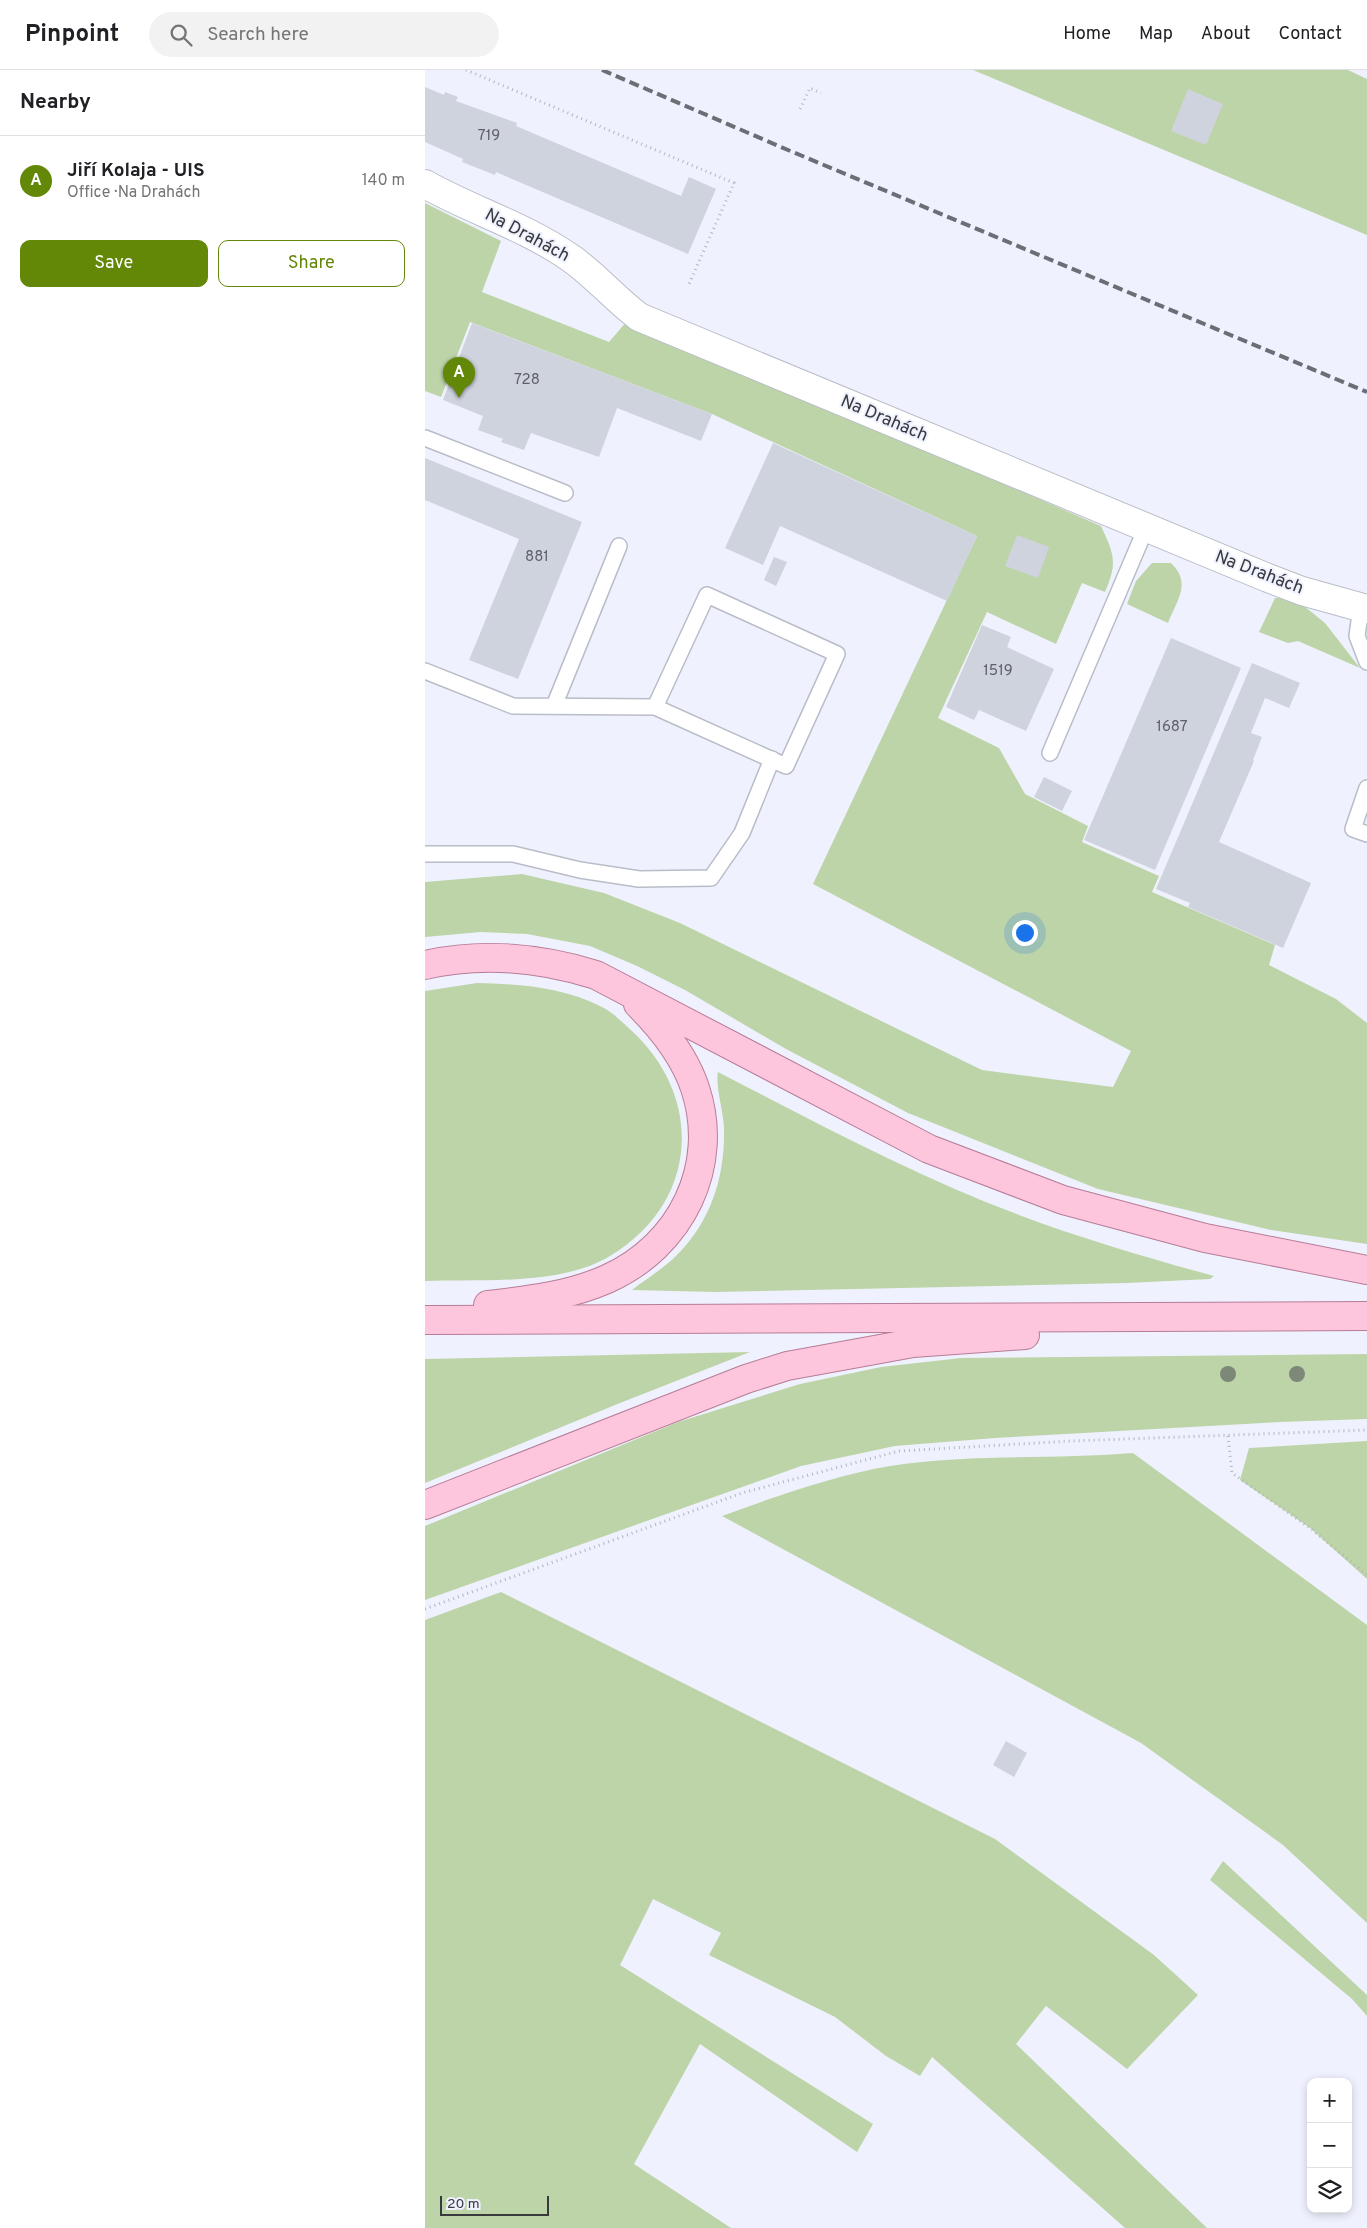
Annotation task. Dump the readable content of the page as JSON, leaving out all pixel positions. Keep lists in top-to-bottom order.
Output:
{
  "streets": {
    "street": ["Na Drahách"]
  },
  "house_numbers": [
    "719",
    "728",
    "881",
    "1519",
    "1687"
  ],
  "scale_bar": "20 m",
  "page": {
    "header": "Pinpoint",
    "search": "Search here",
    "nav": [
      "Home",
      "Map",
      "About",
      "Contact"
    ],
    "heading": "Nearby",
    "list": [
      {
        "mark": "A",
        "name": "Jiří Kolaja - UIS",
        "note": "Office · Na Drahách",
        "value": "140 m"
      }
    ],
    "buttons": ["Save", "Share"],
    "pins": "A",
    "map_buttons": ["+", "−"],
    "scale": "20 m"
  }
}
